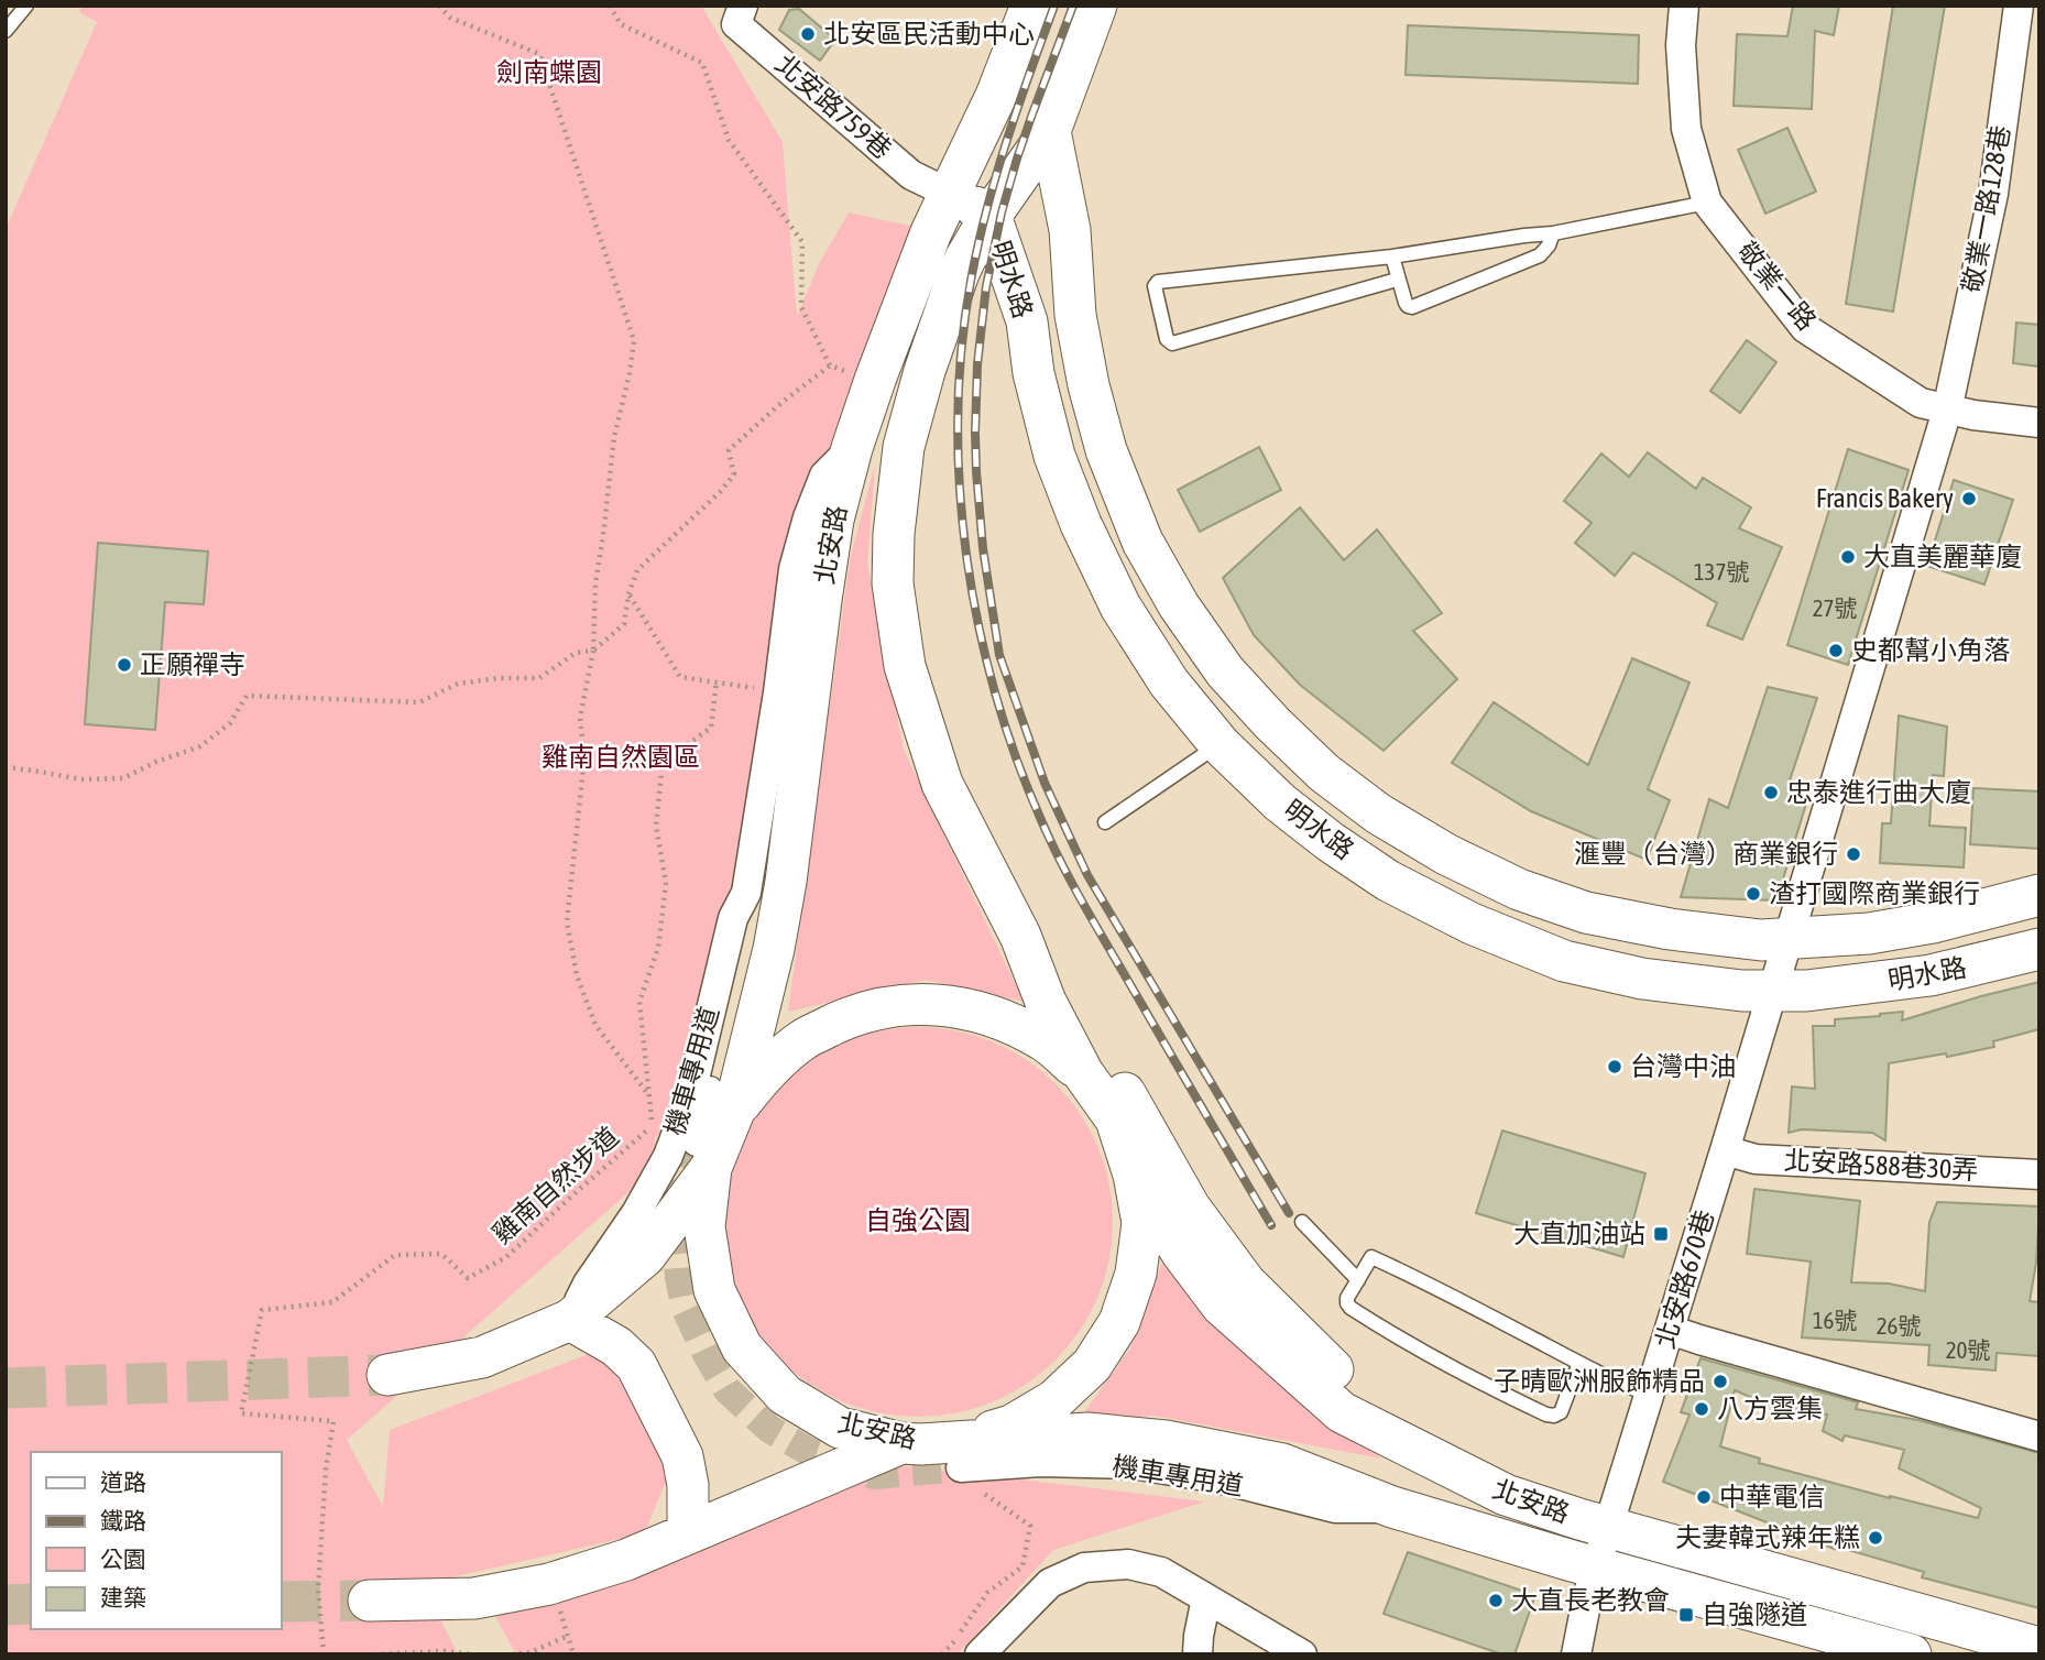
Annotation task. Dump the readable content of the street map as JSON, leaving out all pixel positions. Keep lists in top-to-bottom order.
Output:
{
  "streets": {
    "main road": ["明水路", "北安路"],
    "street": [
      "北安路759巷",
      "敬業一路128巷",
      "敬業一路",
      "機車專用道",
      "北安路588巷30弄",
      "北安路670巷"
    ],
    "path": ["雞南自然步道"]
  },
  "crossings": [
    ["北安路759巷", "明水路"],
    ["北安路759巷", "北安路"],
    ["敬業一路128巷", "明水路"],
    ["敬業一路128巷", "敬業一路"],
    ["敬業一路128巷", "北安路670巷"],
    ["明水路", "北安路"],
    ["明水路", "北安路670巷"],
    ["北安路", "機車專用道"],
    ["北安路", "北安路670巷"],
    ["北安路588巷30弄", "北安路670巷"]
  ],
  "parks": ["劍南蝶園", "雞南自然園區", "自強公園"],
  "places": {
    "other": [
      "北安區民活動中心",
      "Francis Bakery",
      "大直美麗華廈",
      "史都幫小角落",
      "正願禪寺",
      "忠泰進行曲大廈",
      "滙豐（台灣）商業銀行",
      "渣打國際商業銀行",
      "台灣中油",
      "子晴歐洲服飾精品",
      "八方雲集",
      "中華電信",
      "夫妻韓式辣年糕",
      "大直長老教會"
    ],
    "transit": ["大直加油站", "自強隧道"]
  },
  "house_numbers": [
    "137號",
    "27號",
    "16號",
    "26號",
    "20號"
  ],
  "legend": [
    "道路",
    "鐵路",
    "公園",
    "建築"
  ]
}
